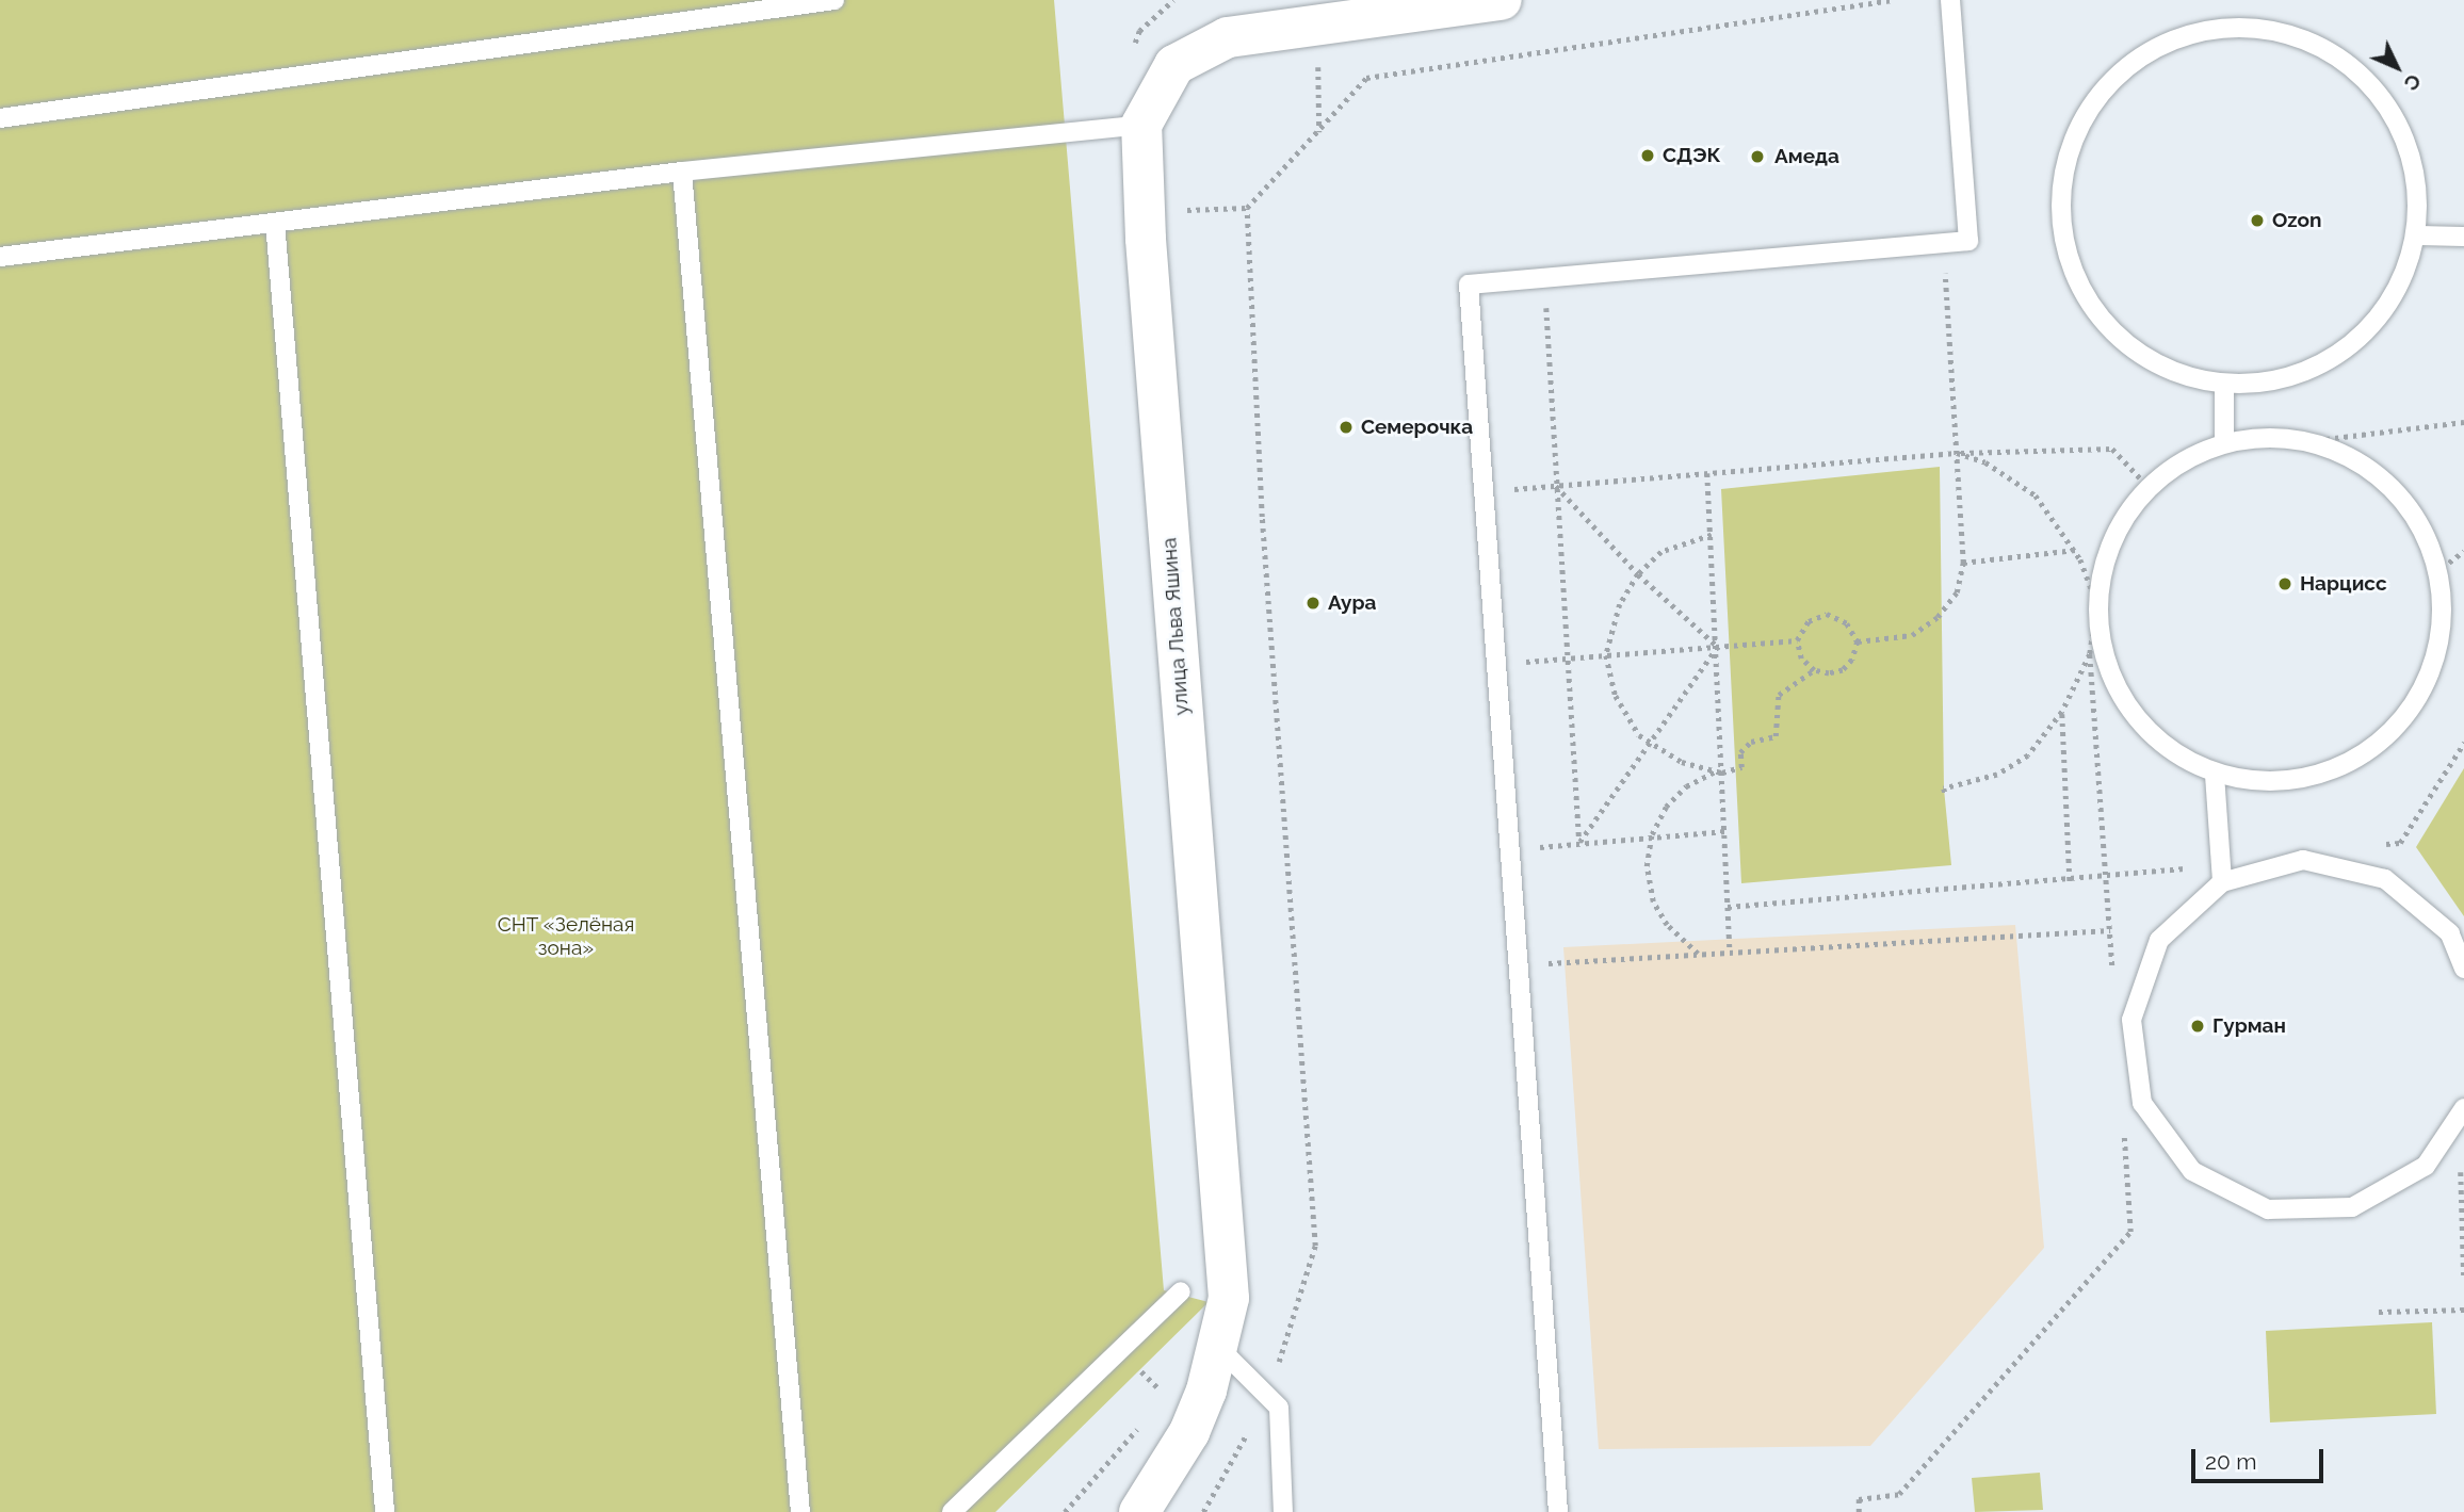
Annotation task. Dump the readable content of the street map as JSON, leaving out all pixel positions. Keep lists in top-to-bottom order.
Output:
{
  "streets": {
    "street": ["улица Льва Яшина"]
  },
  "parks": ["СНТ «Зелёная зона»"],
  "places": [
    "СДЭК",
    "Амеда",
    "Ozon",
    "Семерочка",
    "Нарцисс",
    "Аура",
    "Гурман"
  ],
  "scale_bar": "20 m",
  "north": "bottom right"
}
